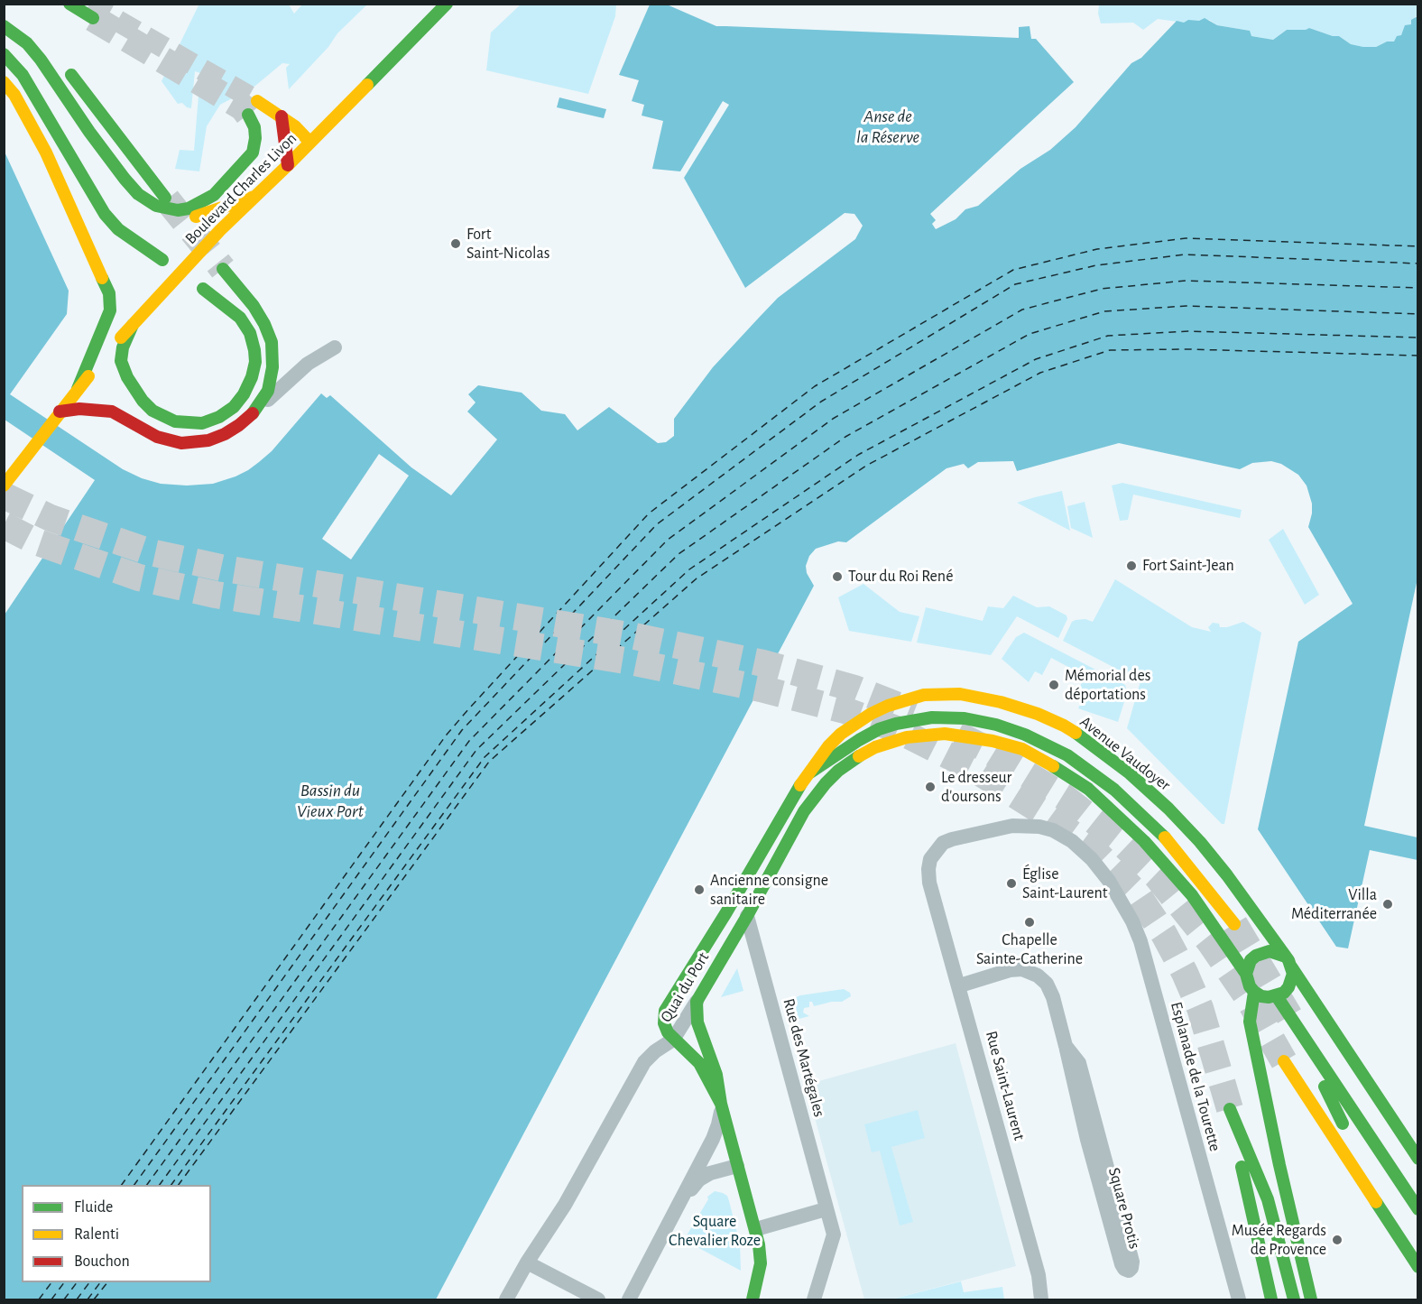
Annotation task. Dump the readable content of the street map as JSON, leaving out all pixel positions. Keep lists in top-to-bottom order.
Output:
{
  "streets": {
    "main road": ["Boulevard Charles Livon", "Avenue Vaudoyer", "Quai du Port"],
    "street": [
      "Rue des Martégales",
      "Esplanade de la Tourette",
      "Rue Saint-Laurent",
      "Square Protis"
    ]
  },
  "crossings": [
    ["Avenue Vaudoyer", "Quai du Port"],
    ["Quai du Port", "Rue des Martégales"],
    ["Esplanade de la Tourette", "Rue Saint-Laurent"],
    ["Rue Saint-Laurent", "Square Protis"]
  ],
  "water": ["Anse de la Réserve", "Bassin du Vieux Port"],
  "parks": ["Square Chevalier Roze"],
  "places": [
    "Fort Saint-Nicolas",
    "Fort Saint-Jean",
    "Tour du Roi René",
    "Mémorial des déportations",
    "Le dresseur d'oursons",
    "Église Saint-Laurent",
    "Ancienne consigne sanitaire",
    "Villa Méditerranée",
    "Chapelle Sainte-Catherine",
    "Musée Regards de Provence"
  ],
  "legend": ["Fluide", "Ralenti", "Bouchon"]
}
